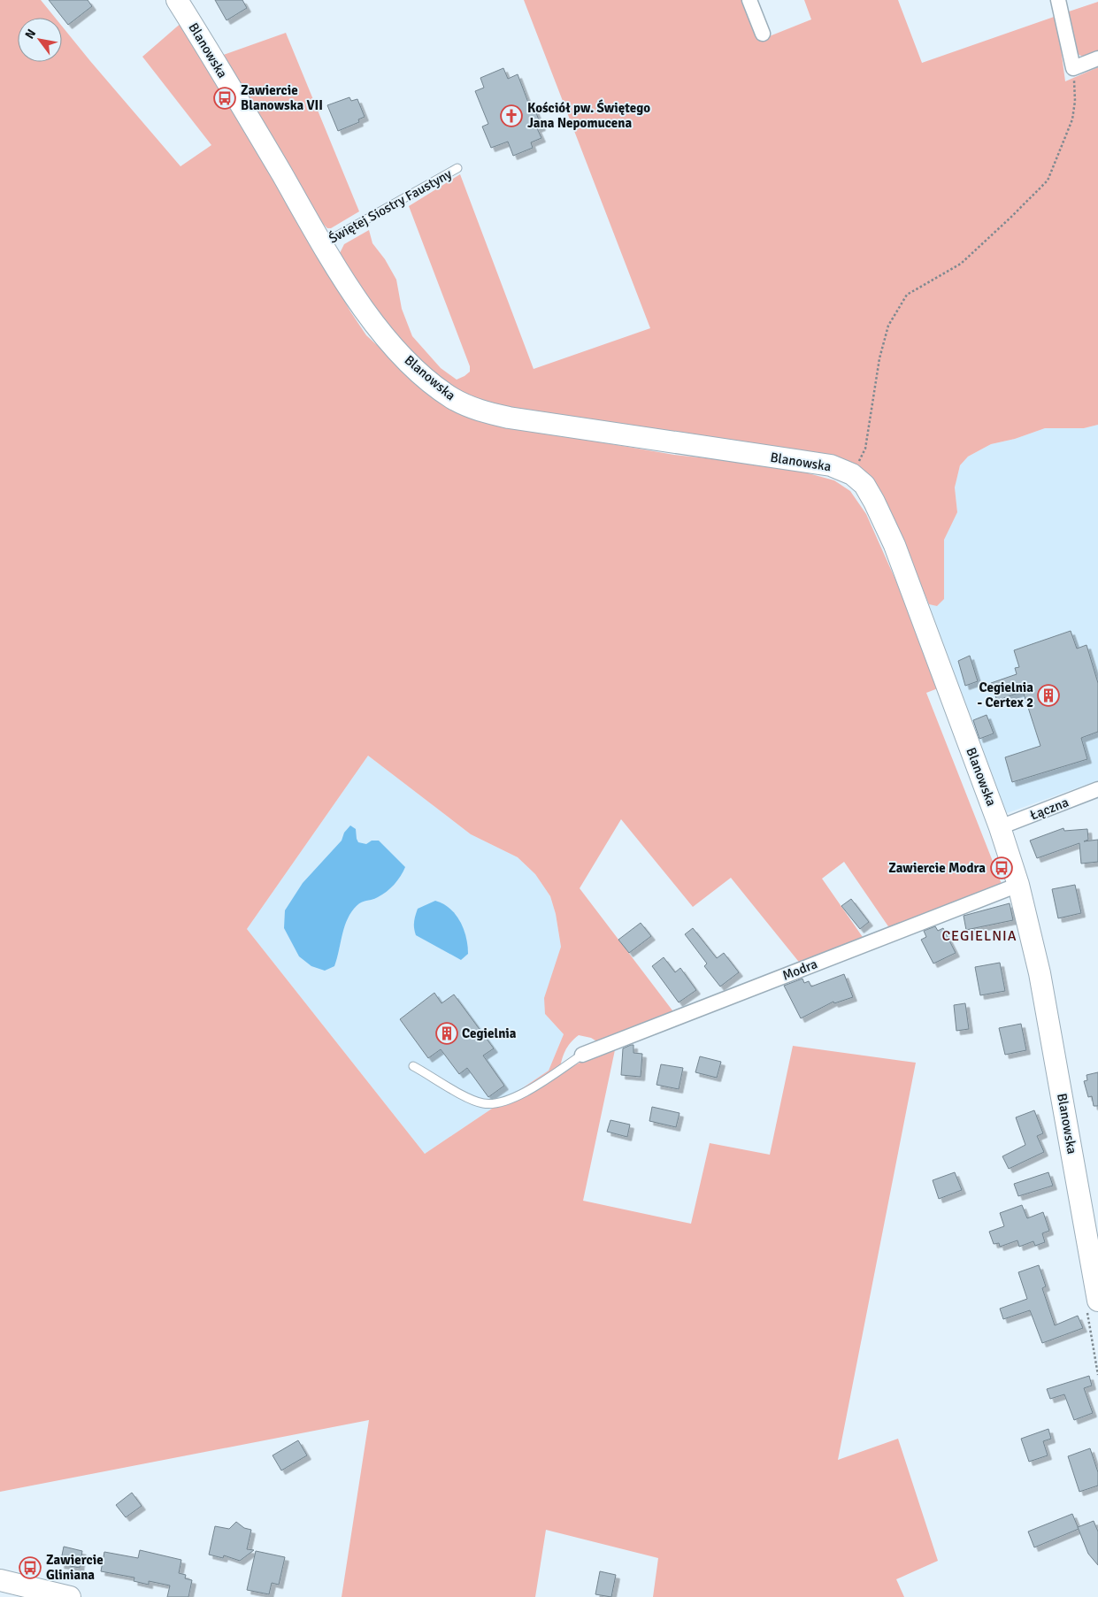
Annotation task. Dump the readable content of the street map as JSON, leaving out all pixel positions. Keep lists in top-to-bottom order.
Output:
{
  "streets": {
    "street": ["Blanowska", "Łączna", "Modra"],
    "lane": ["Świętej Siostry Faustyny"]
  },
  "crossings": [
    ["Blanowska", "Świętej Siostry Faustyny"],
    ["Blanowska", "Łączna"],
    ["Blanowska", "Modra"]
  ],
  "districts": ["CEGIELNIA"],
  "places": {
    "bus stop": ["Zawiercie Blanowska VII", "Zawiercie Modra", "Zawiercie Gliniana"],
    "church": ["Kościół pw. Świętego Jana Nepomucena"],
    "building": ["Cegielnia - Certex 2", "Cegielnia"]
  },
  "north": "top left"
}
